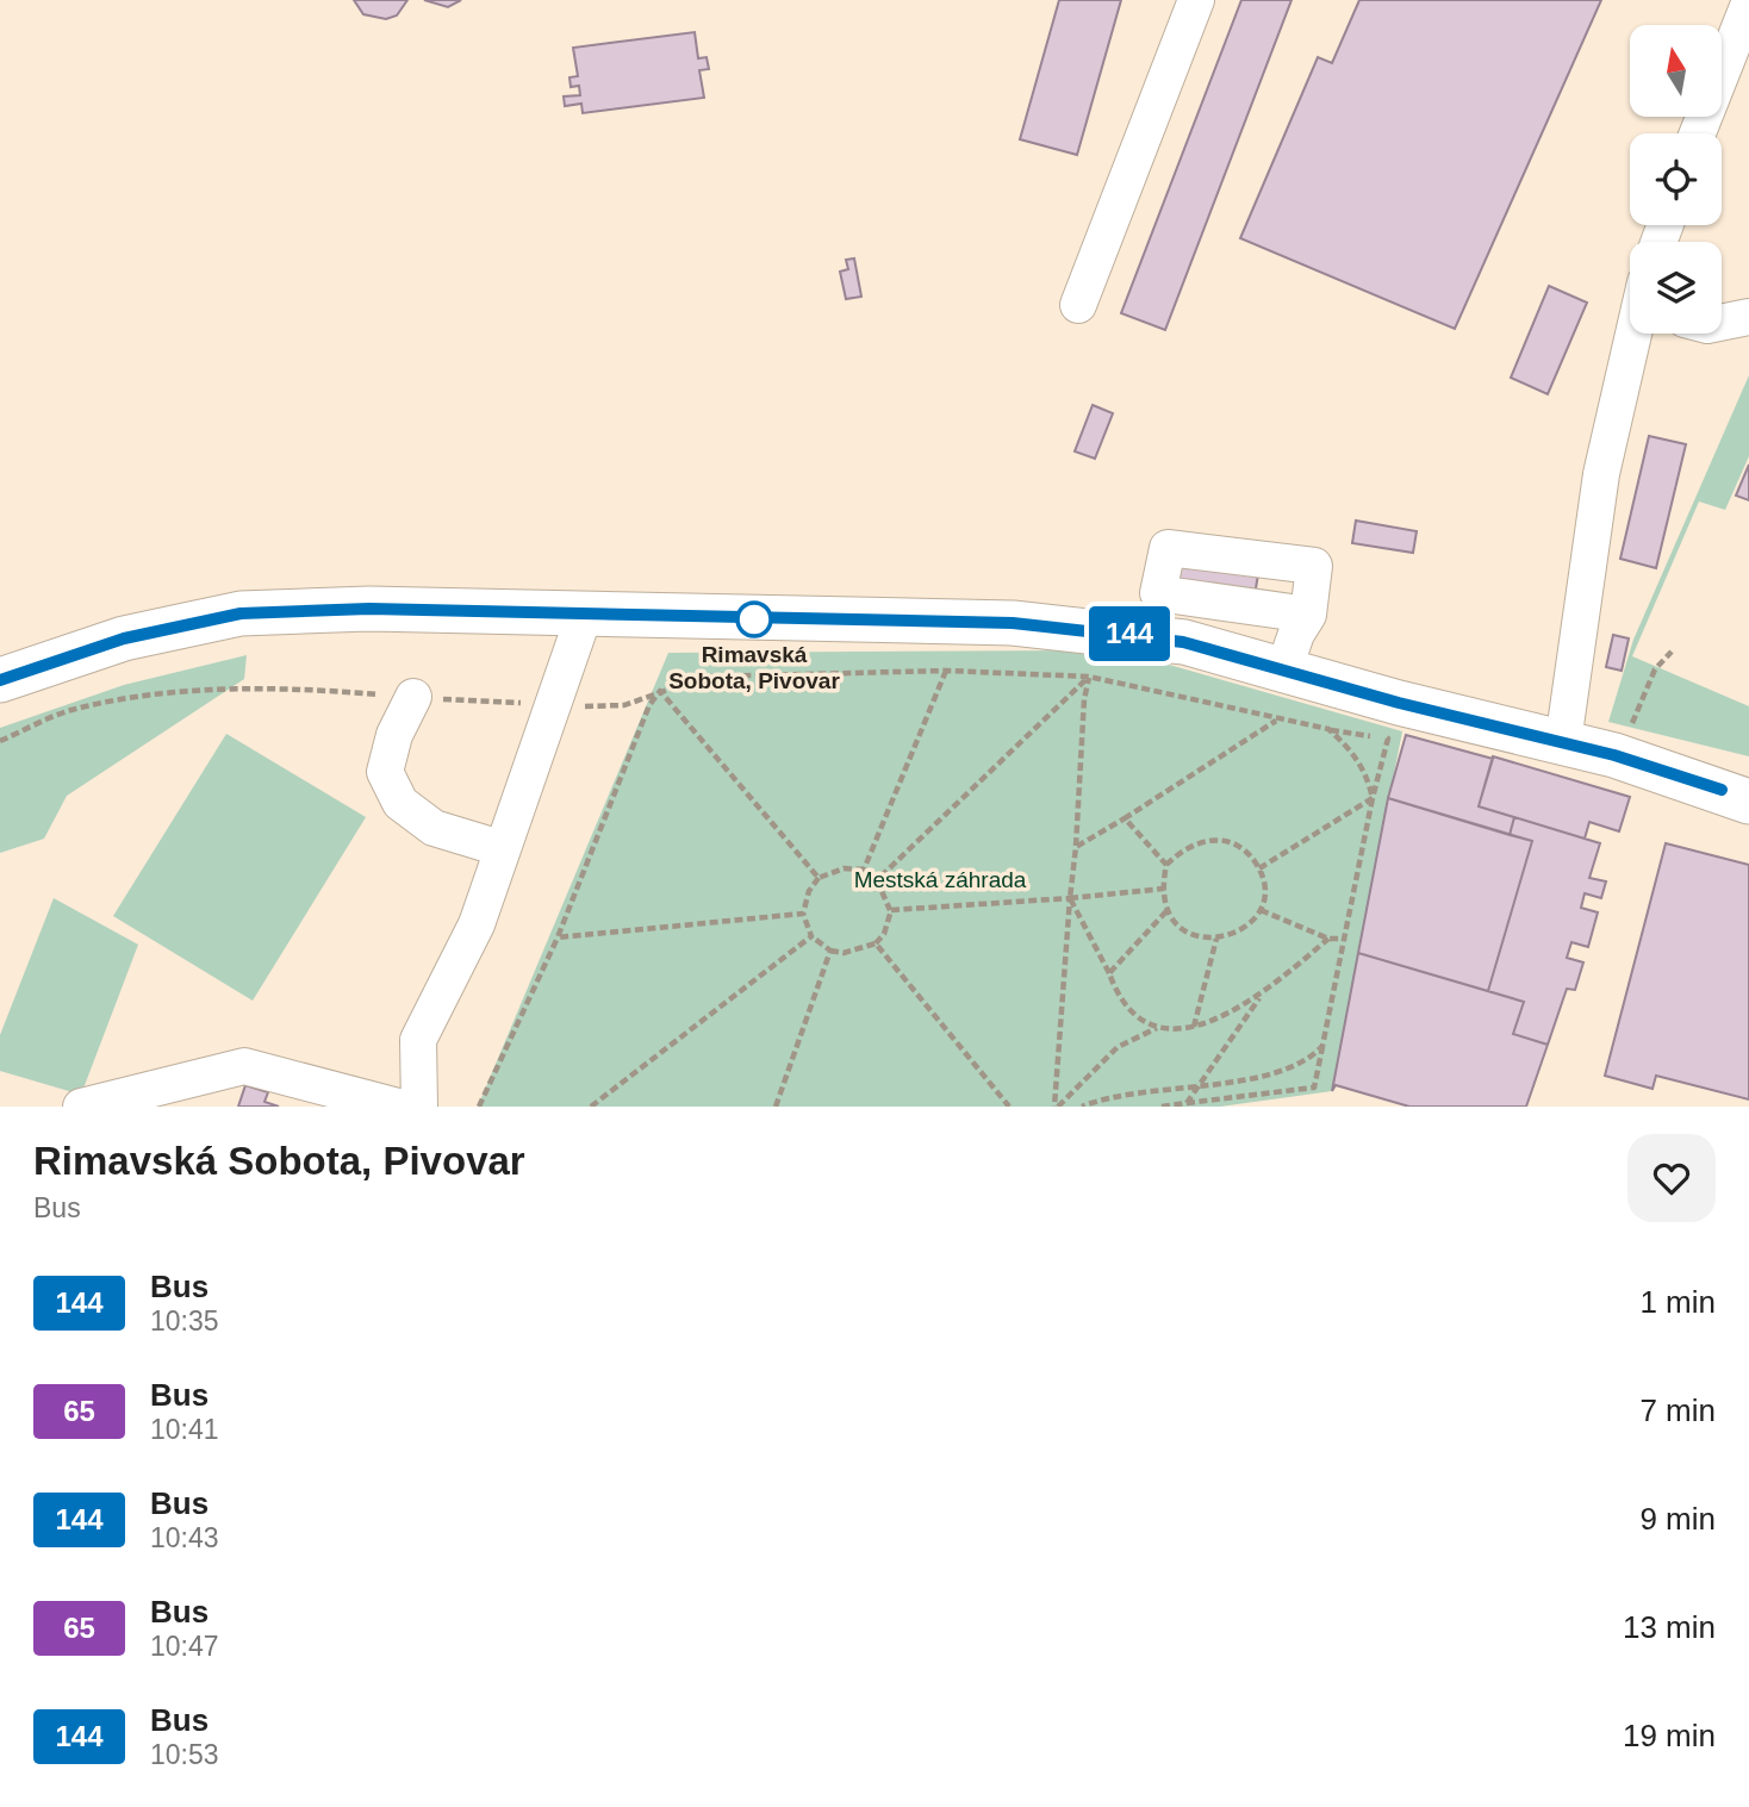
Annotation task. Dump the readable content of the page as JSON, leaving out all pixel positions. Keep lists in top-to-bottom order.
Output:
{
  "parks": ["Mestská záhrada"],
  "places": ["Rimavská Sobota, Pivovar"],
  "lines": ["bus line 144"],
  "north": "top",
  "page": {
    "on_map": "144",
    "heading": ["Rimavská Sobota, Pivovar", "Bus"],
    "list": [
      {
        "mark": "144",
        "name": "Bus",
        "note": "10:35",
        "value": "1 min"
      },
      {
        "mark": "65",
        "name": "Bus",
        "note": "10:41",
        "value": "7 min"
      },
      {
        "mark": "144",
        "name": "Bus",
        "note": "10:43",
        "value": "9 min"
      },
      {
        "mark": "65",
        "name": "Bus",
        "note": "10:47",
        "value": "13 min"
      },
      {
        "mark": "144",
        "name": "Bus",
        "note": "10:53",
        "value": "19 min"
      }
    ]
  }
}
